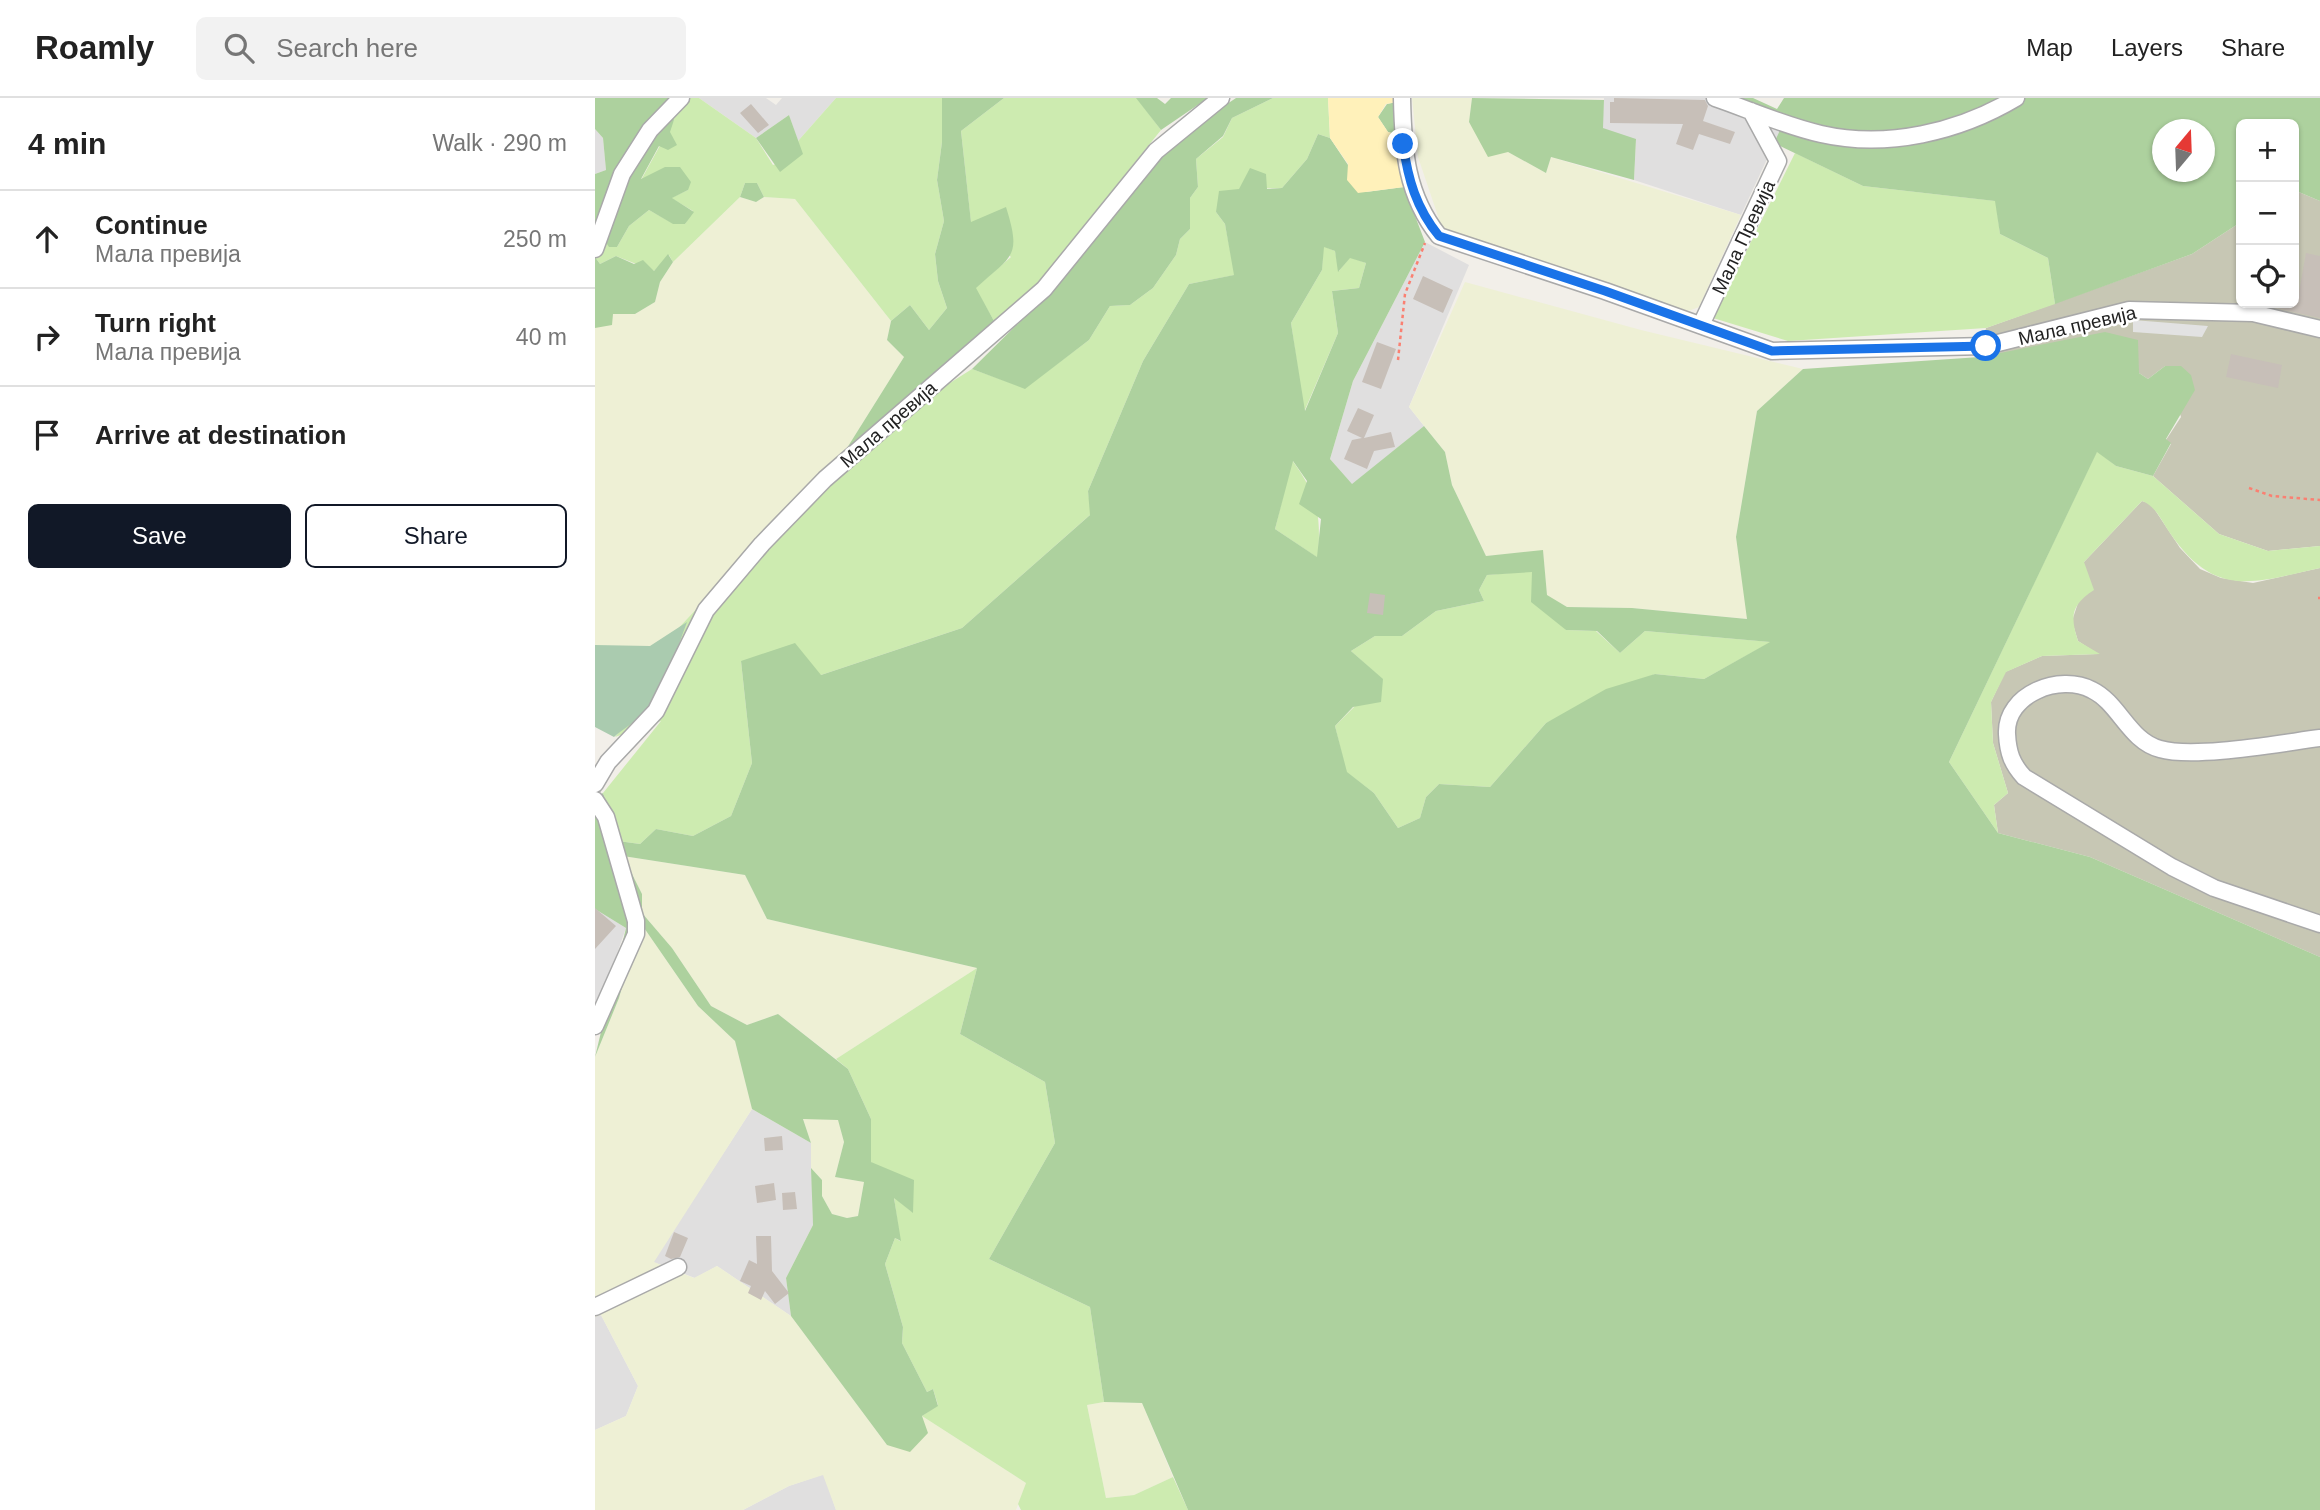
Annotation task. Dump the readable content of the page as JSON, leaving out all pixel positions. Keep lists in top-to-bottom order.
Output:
{
  "streets": {
    "street": ["Мала Превија", "Мала превија"]
  },
  "crossings": [
    ["Мала Превија", "Мала превија"]
  ],
  "north": "top",
  "page": {
    "header": "Roamly",
    "search": "Search here",
    "nav": ["Map", "Layers", "Share"],
    "heading": ["4 min", "Walk · 290 m"],
    "map_buttons": ["+", "−"],
    "list": [
      ["Continue", "Мала превија", "250 m"],
      ["Turn right", "Мала превија", "40 m"],
      "Arrive at destination"
    ],
    "buttons": ["Save", "Share"]
  }
}
